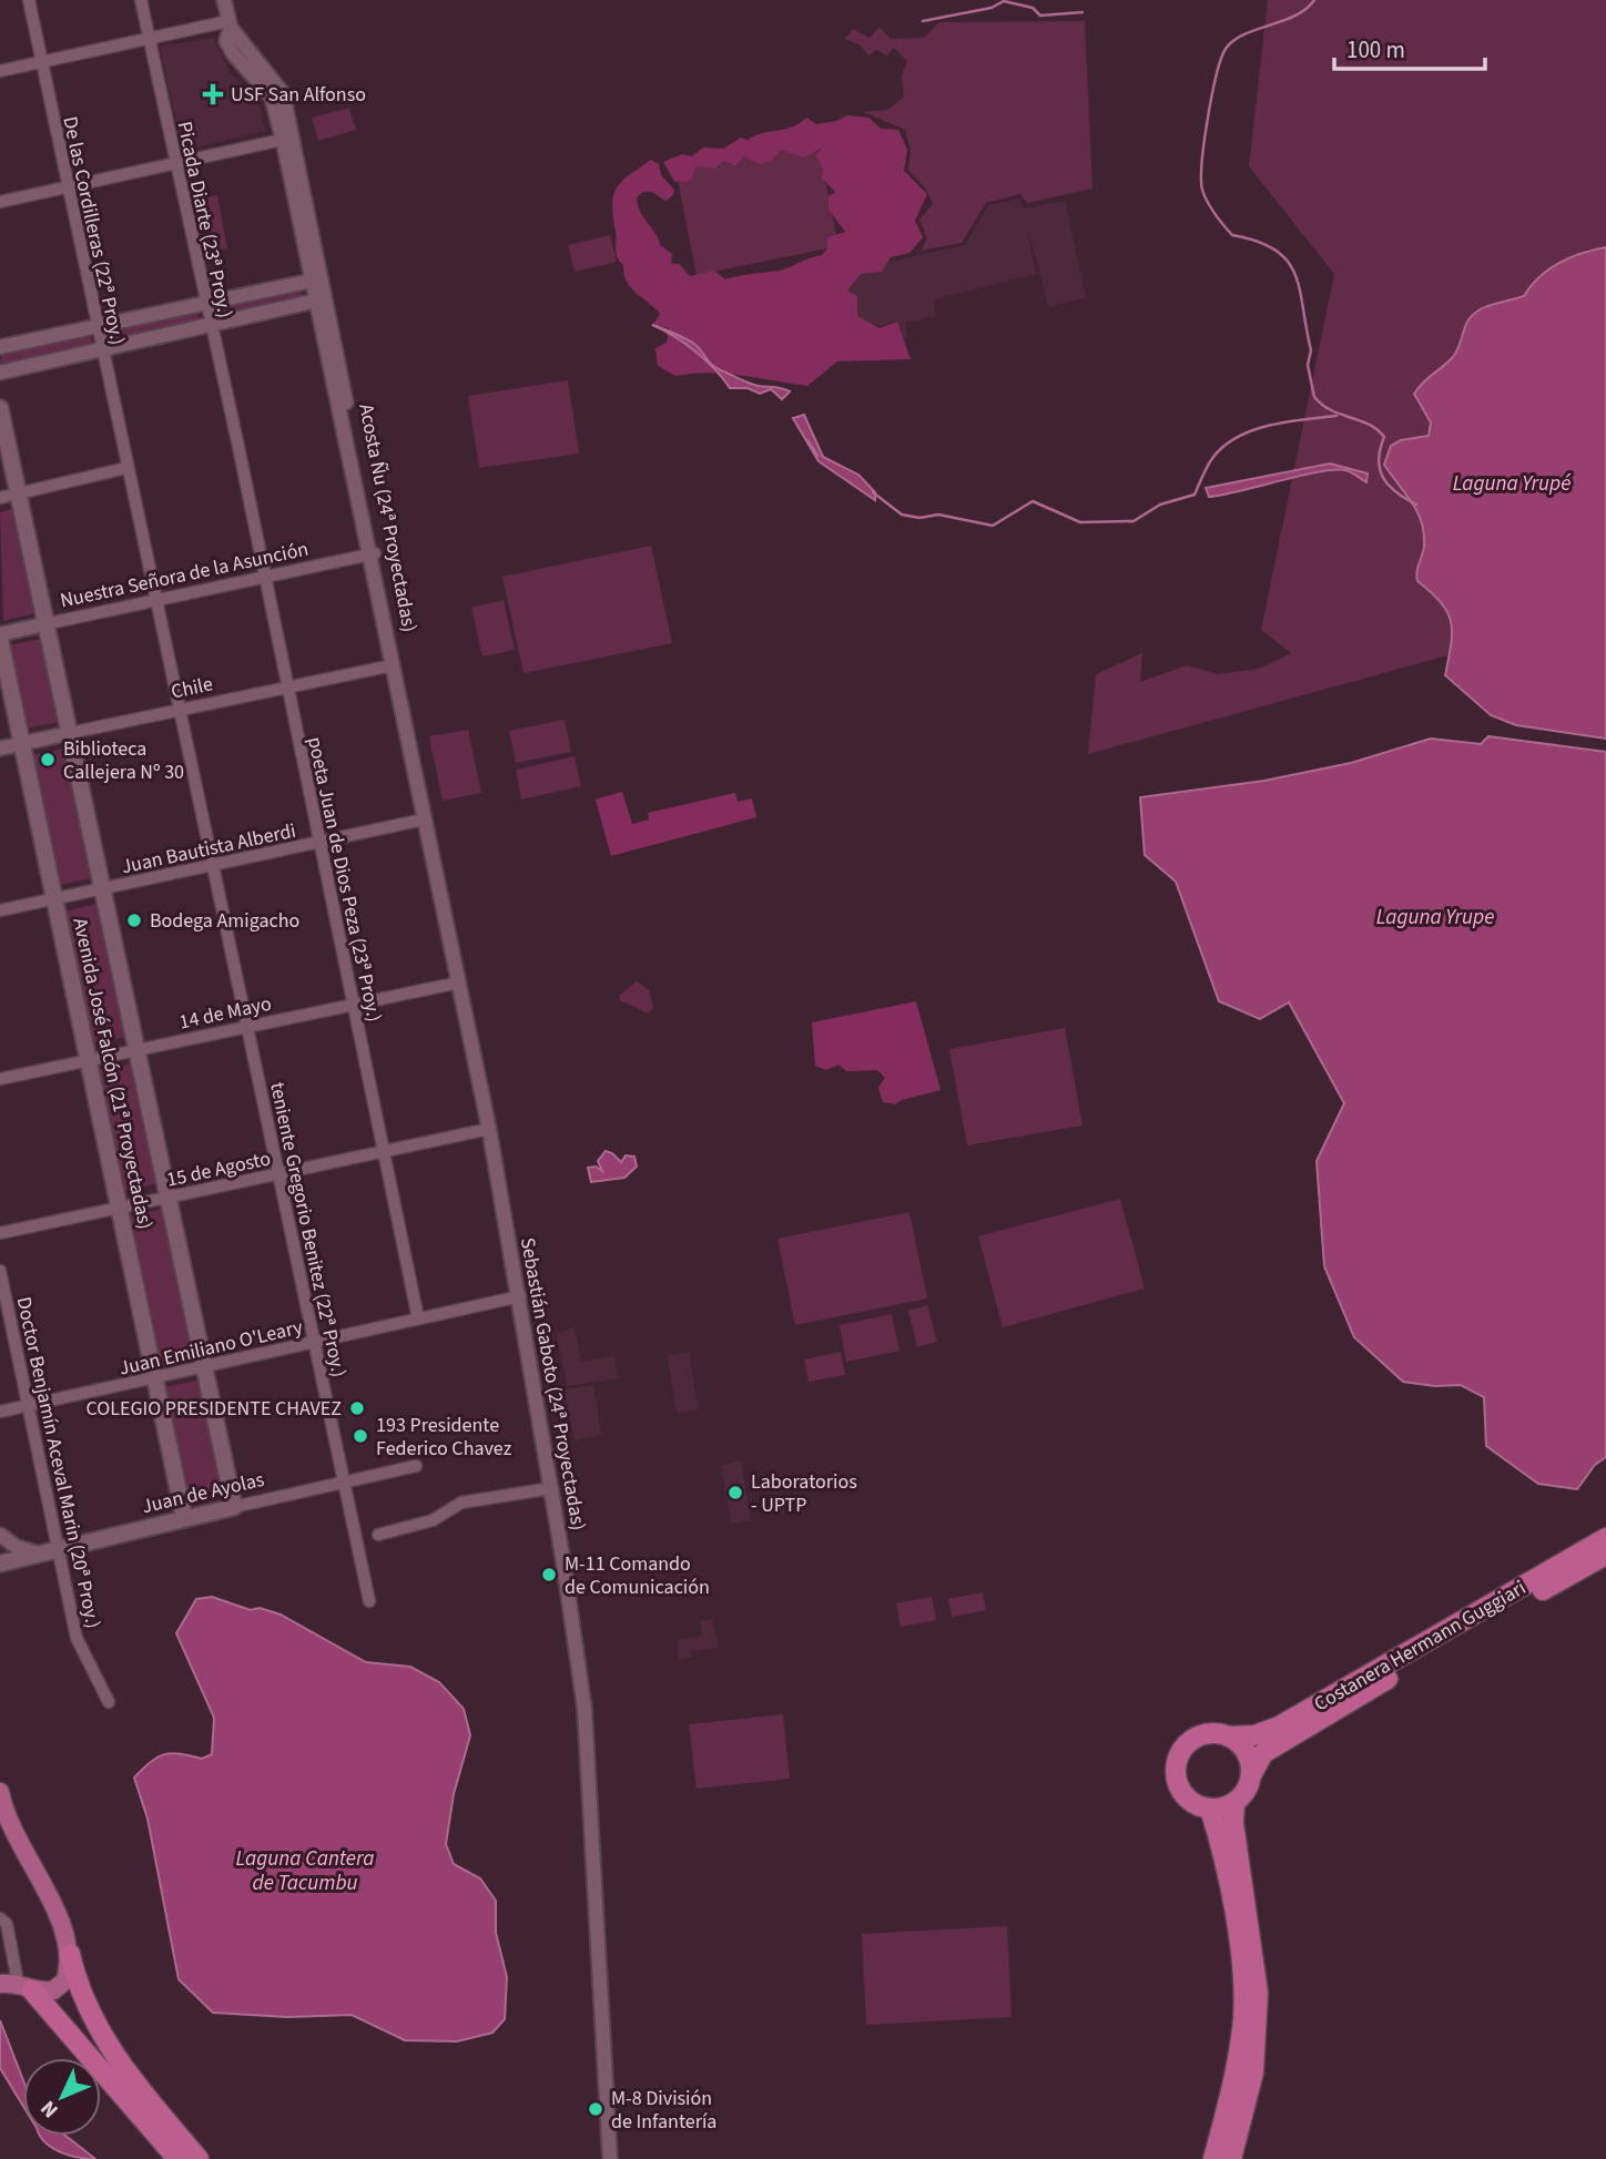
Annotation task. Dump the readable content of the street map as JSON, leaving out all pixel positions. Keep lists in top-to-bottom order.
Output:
{
  "streets": {
    "highway": ["Costanera Hermann Guggiari"],
    "main road": ["Avenida José Falcón (21ª Proyectadas)", "Juan de Ayolas"],
    "street": [
      "Picada Diarte (23ª Proy.)",
      "De las Cordilleras (22ª Proy.)",
      "Acosta Ñu (24ª Proyectadas)",
      "Nuestra Señora de la Asunción",
      "Chile",
      "Juan Bautista Alberdi",
      "poeta Juan de Dios Peza (23ª Proy.)",
      "14 de Mayo",
      "15 de Agosto",
      "teniente Gregorio Benitez (22ª Proy.)",
      "Juan Emiliano O'Leary",
      "Sebastián Gaboto (24ª Proyectadas)",
      "Doctor Benjamín Aceval Marin (20ª Proy.)"
    ]
  },
  "crossings": [
    ["Picada Diarte (23ª Proy.)", "poeta Juan de Dios Peza (23ª Proy.)"],
    ["De las Cordilleras (22ª Proy.)", "Nuestra Señora de la Asunción"],
    ["De las Cordilleras (22ª Proy.)", "Chile"],
    ["De las Cordilleras (22ª Proy.)", "teniente Gregorio Benitez (22ª Proy.)"],
    ["Acosta Ñu (24ª Proyectadas)", "Nuestra Señora de la Asunción"],
    ["Acosta Ñu (24ª Proyectadas)", "Chile"],
    ["Nuestra Señora de la Asunción", "poeta Juan de Dios Peza (23ª Proy.)"],
    ["Nuestra Señora de la Asunción", "Avenida José Falcón (21ª Proyectadas)"],
    ["Chile", "poeta Juan de Dios Peza (23ª Proy.)"],
    ["Chile", "Avenida José Falcón (21ª Proyectadas)"],
    ["Chile", "teniente Gregorio Benitez (22ª Proy.)"],
    ["Juan Bautista Alberdi", "poeta Juan de Dios Peza (23ª Proy.)"],
    ["Juan Bautista Alberdi", "Avenida José Falcón (21ª Proyectadas)"],
    ["Juan Bautista Alberdi", "teniente Gregorio Benitez (22ª Proy.)"],
    ["Juan Bautista Alberdi", "Sebastián Gaboto (24ª Proyectadas)"],
    ["poeta Juan de Dios Peza (23ª Proy.)", "14 de Mayo"],
    ["poeta Juan de Dios Peza (23ª Proy.)", "15 de Agosto"],
    ["poeta Juan de Dios Peza (23ª Proy.)", "Juan Emiliano O'Leary"],
    ["14 de Mayo", "Avenida José Falcón (21ª Proyectadas)"],
    ["14 de Mayo", "teniente Gregorio Benitez (22ª Proy.)"],
    ["14 de Mayo", "Sebastián Gaboto (24ª Proyectadas)"],
    ["Avenida José Falcón (21ª Proyectadas)", "15 de Agosto"],
    ["Avenida José Falcón (21ª Proyectadas)", "Juan Emiliano O'Leary"],
    ["Avenida José Falcón (21ª Proyectadas)", "Juan de Ayolas"],
    ["15 de Agosto", "teniente Gregorio Benitez (22ª Proy.)"],
    ["15 de Agosto", "Sebastián Gaboto (24ª Proyectadas)"],
    ["teniente Gregorio Benitez (22ª Proy.)", "Juan Emiliano O'Leary"],
    ["teniente Gregorio Benitez (22ª Proy.)", "Juan de Ayolas"],
    ["Juan Emiliano O'Leary", "Sebastián Gaboto (24ª Proyectadas)"],
    ["Juan Emiliano O'Leary", "Doctor Benjamín Aceval Marin (20ª Proy.)"],
    ["Doctor Benjamín Aceval Marin (20ª Proy.)", "Juan de Ayolas"]
  ],
  "water": ["Laguna Yrupé", "Laguna Yrupe", "Laguna Cantera de Tacumbu"],
  "places": {
    "health": ["USF San Alfonso"],
    "other": [
      "Biblioteca Callejera Nº 30",
      "Bodega Amigacho",
      "COLEGIO PRESIDENTE CHAVEZ",
      "193 Presidente Federico Chavez",
      "Laboratorios - UPTP",
      "M-11 Comando de Comunicación",
      "M-8 División de Infantería"
    ]
  },
  "scale_bar": "100 m",
  "north": "bottom left"
}
